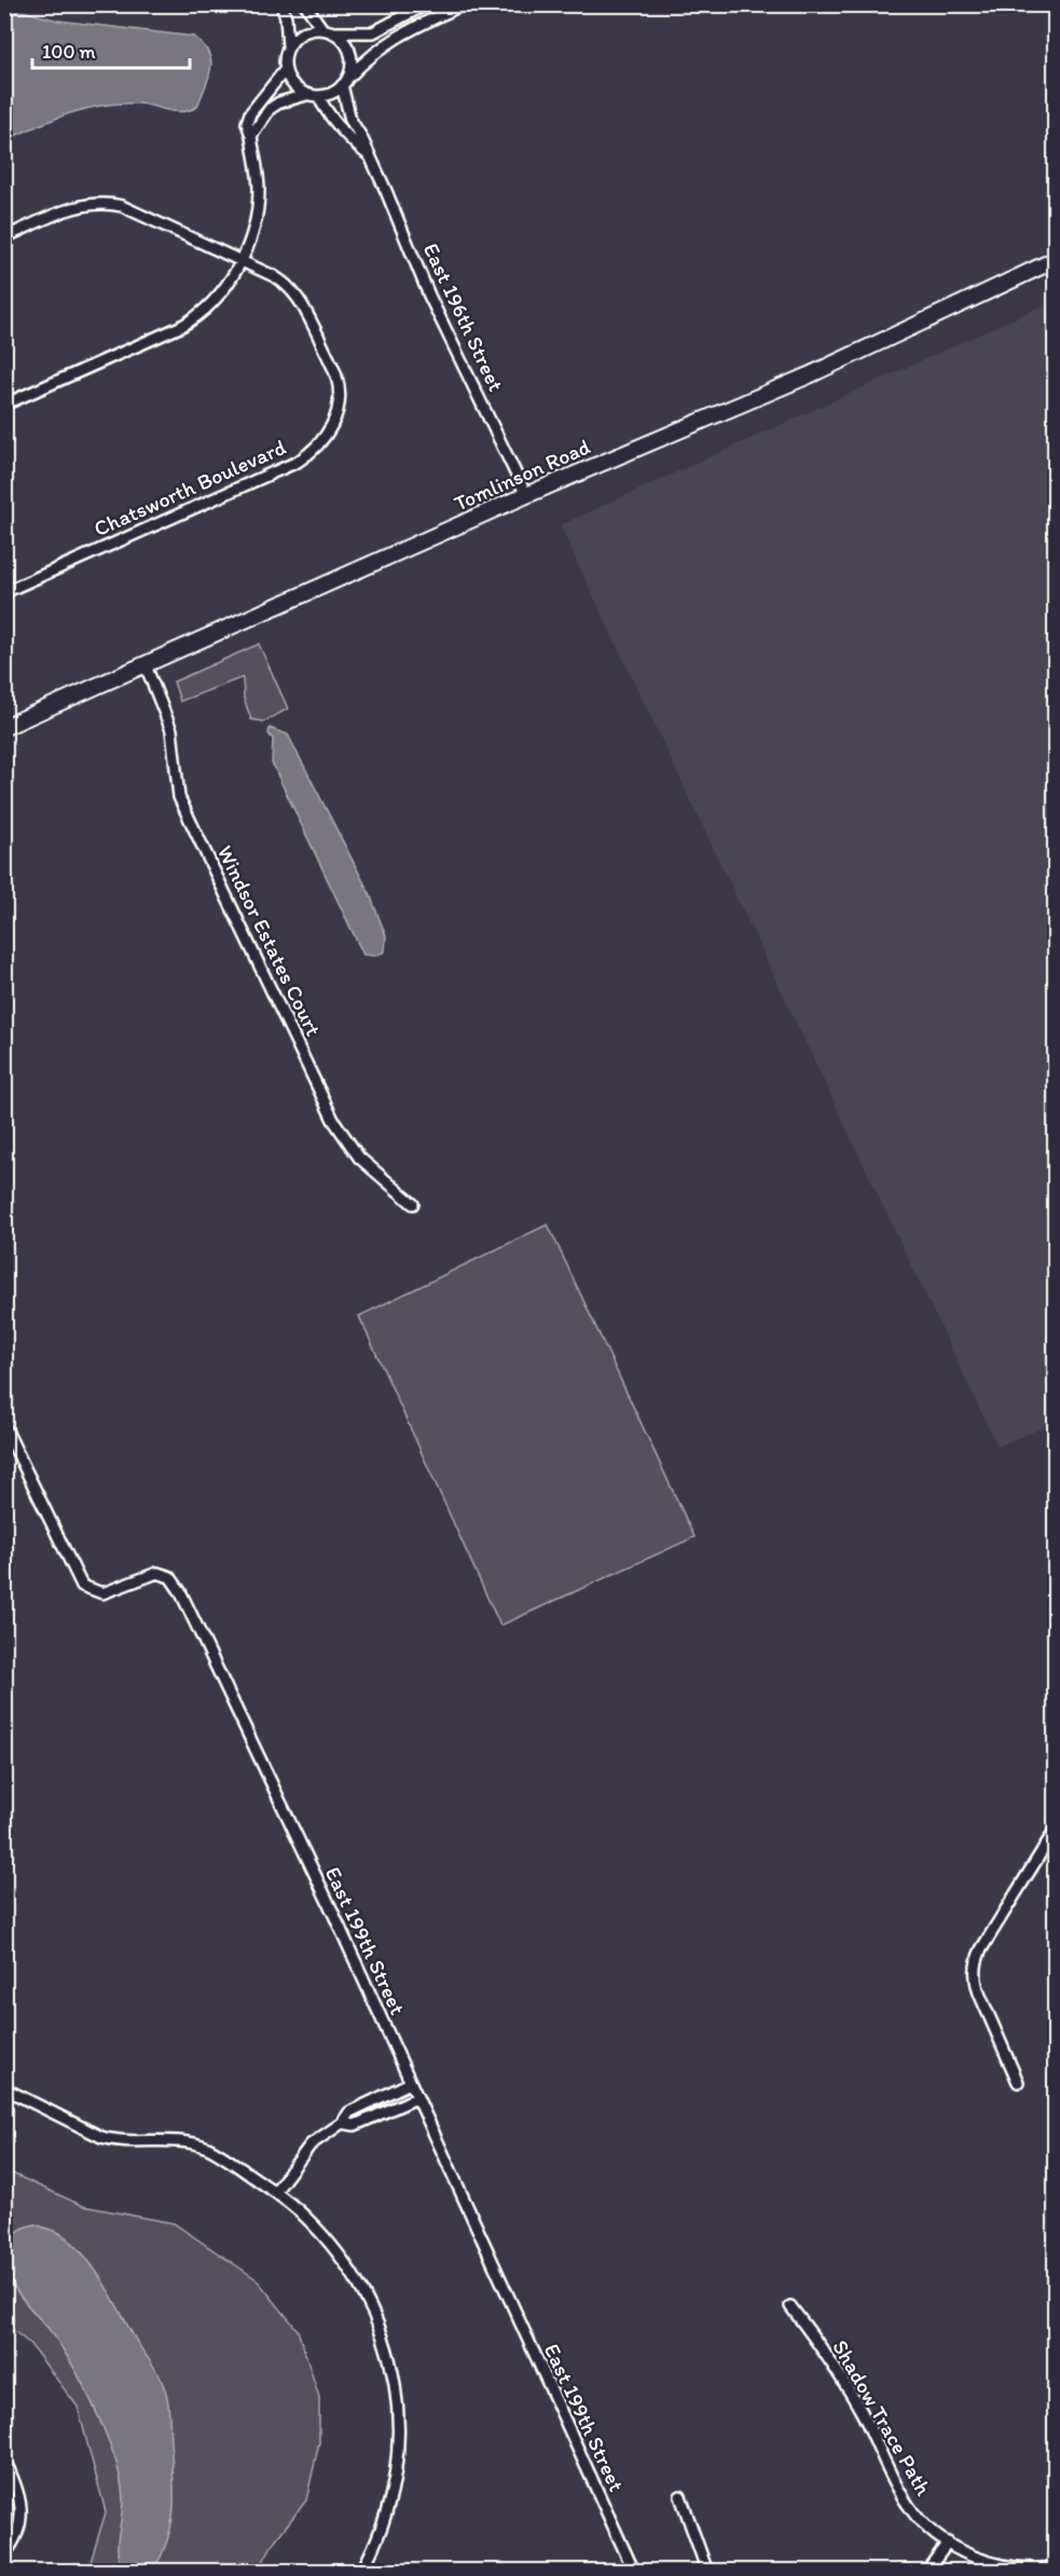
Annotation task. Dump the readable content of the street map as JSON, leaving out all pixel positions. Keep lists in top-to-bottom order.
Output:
{
  "streets": {
    "street": [
      "East 196th Street",
      "Tomlinson Road",
      "Chatsworth Boulevard",
      "Windsor Estates Court",
      "East 199th Street",
      "Shadow Trace Path"
    ]
  },
  "crossings": [
    ["East 196th Street", "Tomlinson Road"],
    ["Tomlinson Road", "Windsor Estates Court"]
  ],
  "scale_bar": "100 m"
}
